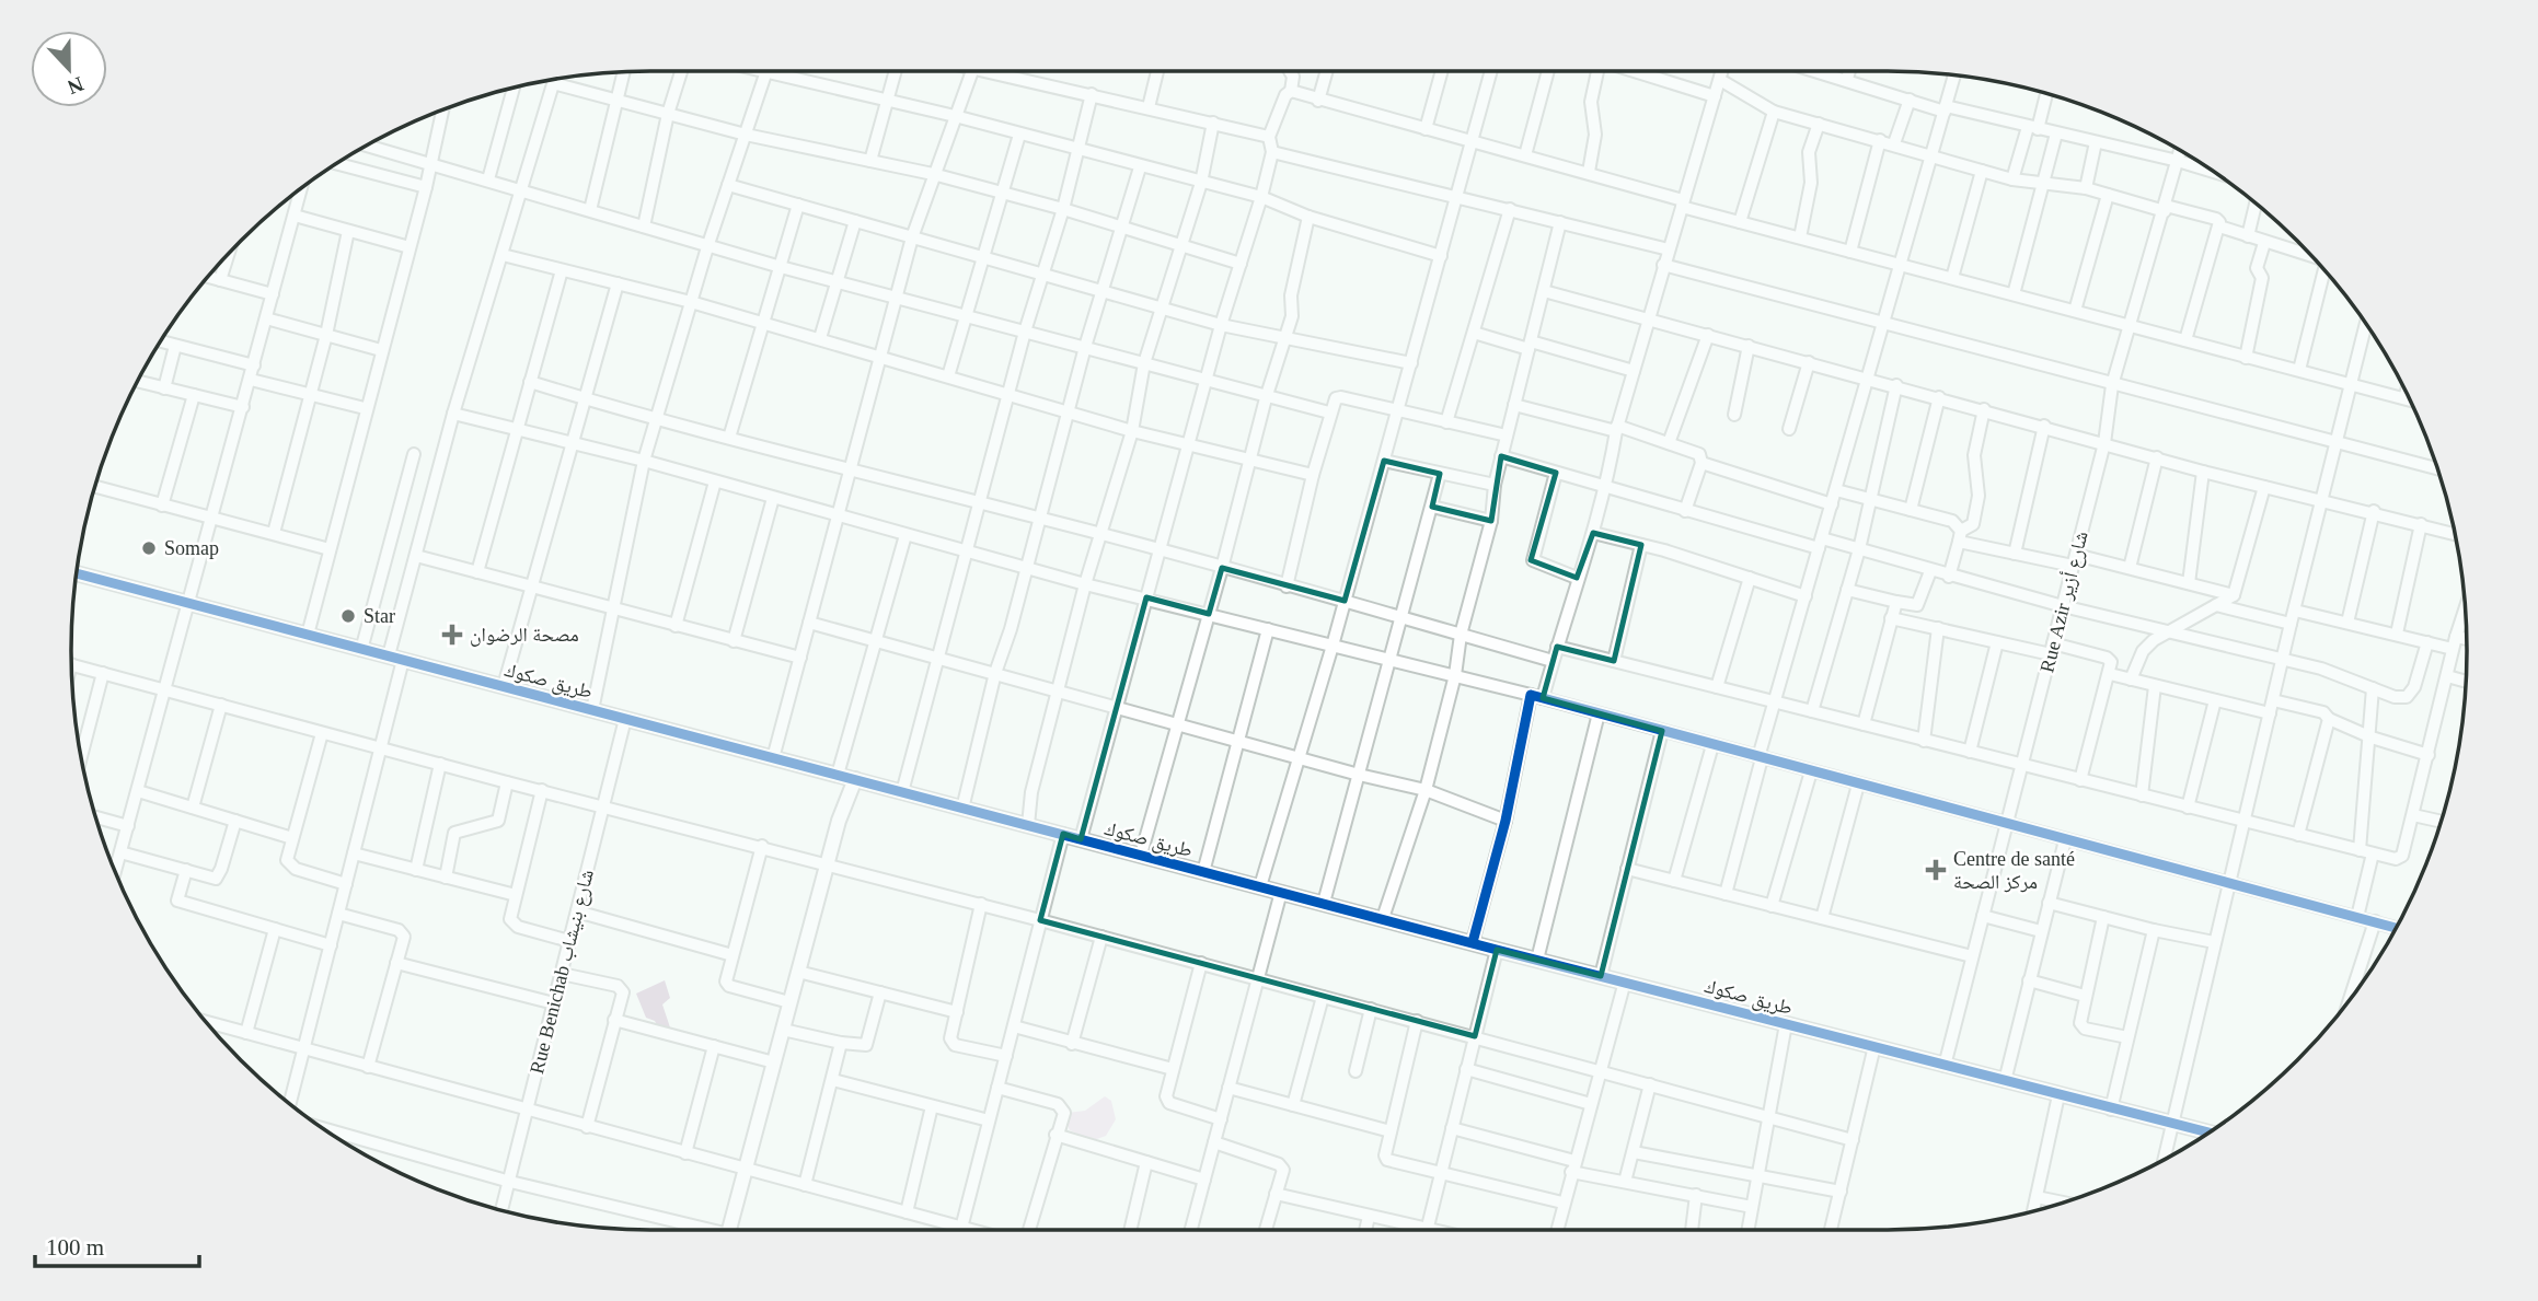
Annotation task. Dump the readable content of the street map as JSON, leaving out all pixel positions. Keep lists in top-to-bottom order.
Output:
{
  "streets": {
    "street": ["Rue Azir شارع أزير", "طريق صكوك", "Rue Benichab شارع بنيشاب"]
  },
  "crossings": [
    ["Rue Azir شارع أزير", "طريق صكوك"],
    ["طريق صكوك", "Rue Benichab شارع بنيشاب"]
  ],
  "places": {
    "other": ["Somap", "Star"],
    "health": ["مصحة الرضوان", "Centre de santé مركز الصحة"]
  },
  "scale_bar": "100 m",
  "north": "bottom"
}
